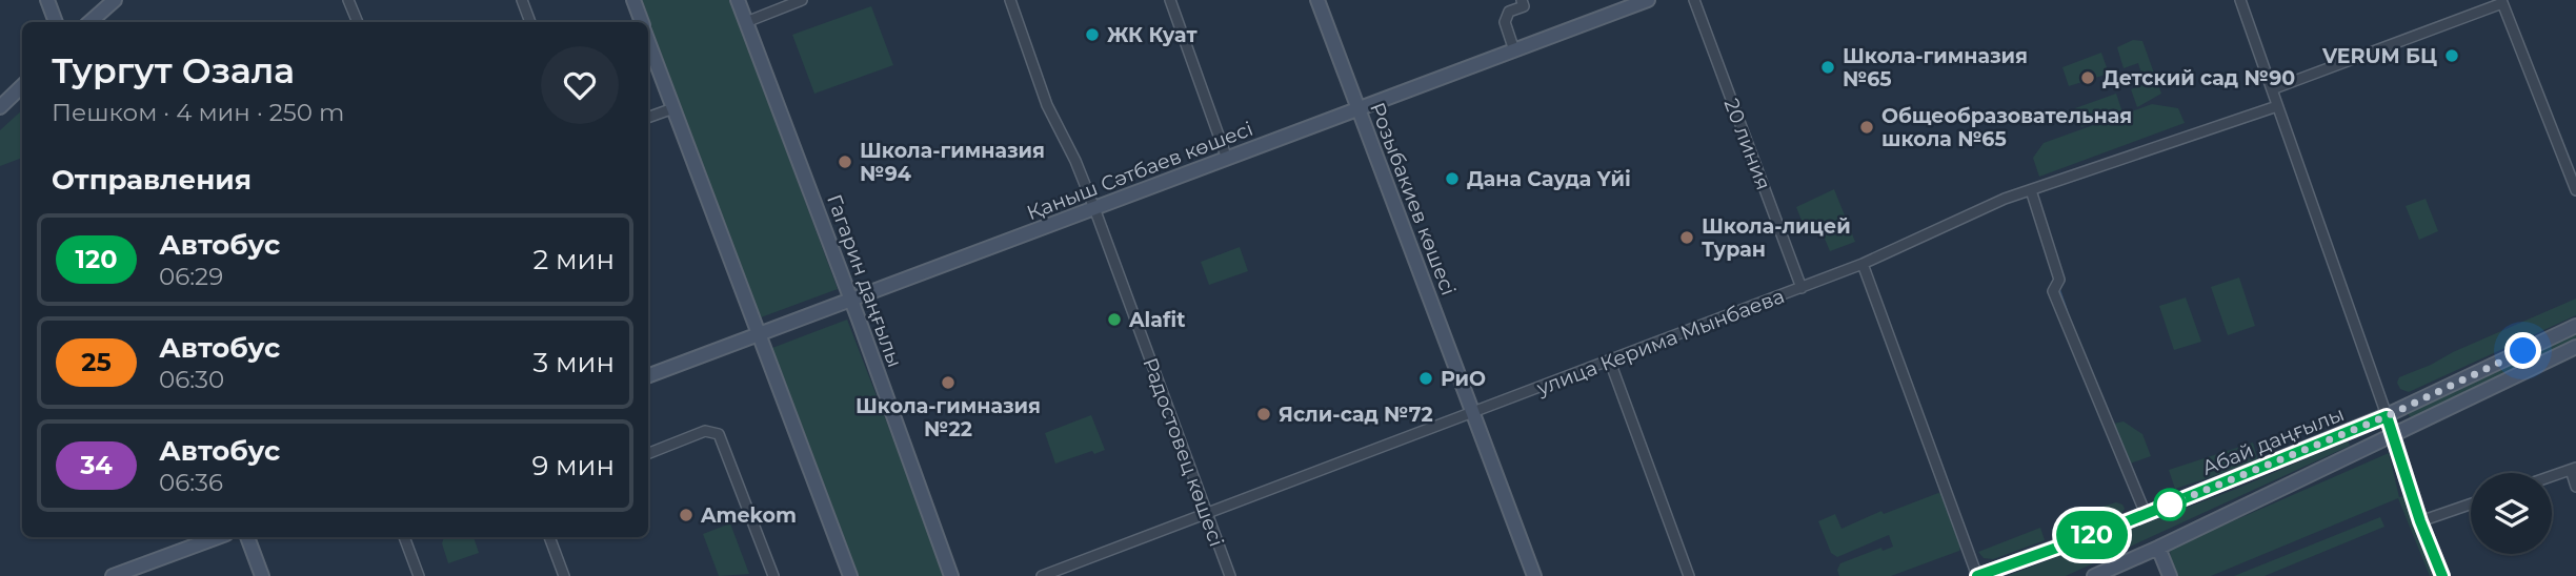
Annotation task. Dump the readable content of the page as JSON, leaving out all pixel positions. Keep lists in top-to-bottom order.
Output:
{
  "streets": {
    "main road": [
      "Қаныш Сәтбаев көшесі",
      "Розыбакиев көшесі",
      "Гагарин даңғылы",
      "Абай даңғылы"
    ],
    "street": ["20 линия", "улица Керима Мынбаева", "Радостовец көшесі"]
  },
  "crossings": [
    ["20 линия", "улица Керима Мынбаева"],
    ["Қаныш Сәтбаев көшесі", "Розыбакиев көшесі"],
    ["Қаныш Сәтбаев көшесі", "Гагарин даңғылы"],
    ["Қаныш Сәтбаев көшесі", "Радостовец көшесі"],
    ["Розыбакиев көшесі", "улица Керима Мынбаева"],
    ["улица Керима Мынбаева", "Радостовец көшесі"]
  ],
  "places": [
    "ЖК Куат",
    "VERUM БЦ",
    "Школа-гимназия №65",
    "Детский сад №90",
    "Общеобразовательная школа №65",
    "Школа-гимназия №94",
    "Дана Сауда Үйі",
    "Школа-лицей Туран",
    "Alafit",
    "РиО",
    "Школа-гимназия №22",
    "Ясли-сад №72",
    "Amekom"
  ],
  "lines": ["bus line 120"],
  "page": {
    "on_map": "120",
    "heading": [
      ["Тургут Озала", "Пешком · 4 мин · 250 m"],
      "Отправления"
    ],
    "list": [
      {
        "mark": "120",
        "name": "Автобус",
        "note": "06:29",
        "value": "2 мин"
      },
      {
        "mark": "25",
        "name": "Автобус",
        "note": "06:30",
        "value": "3 мин"
      },
      {
        "mark": "34",
        "name": "Автобус",
        "note": "06:36",
        "value": "9 мин"
      }
    ]
  }
}
